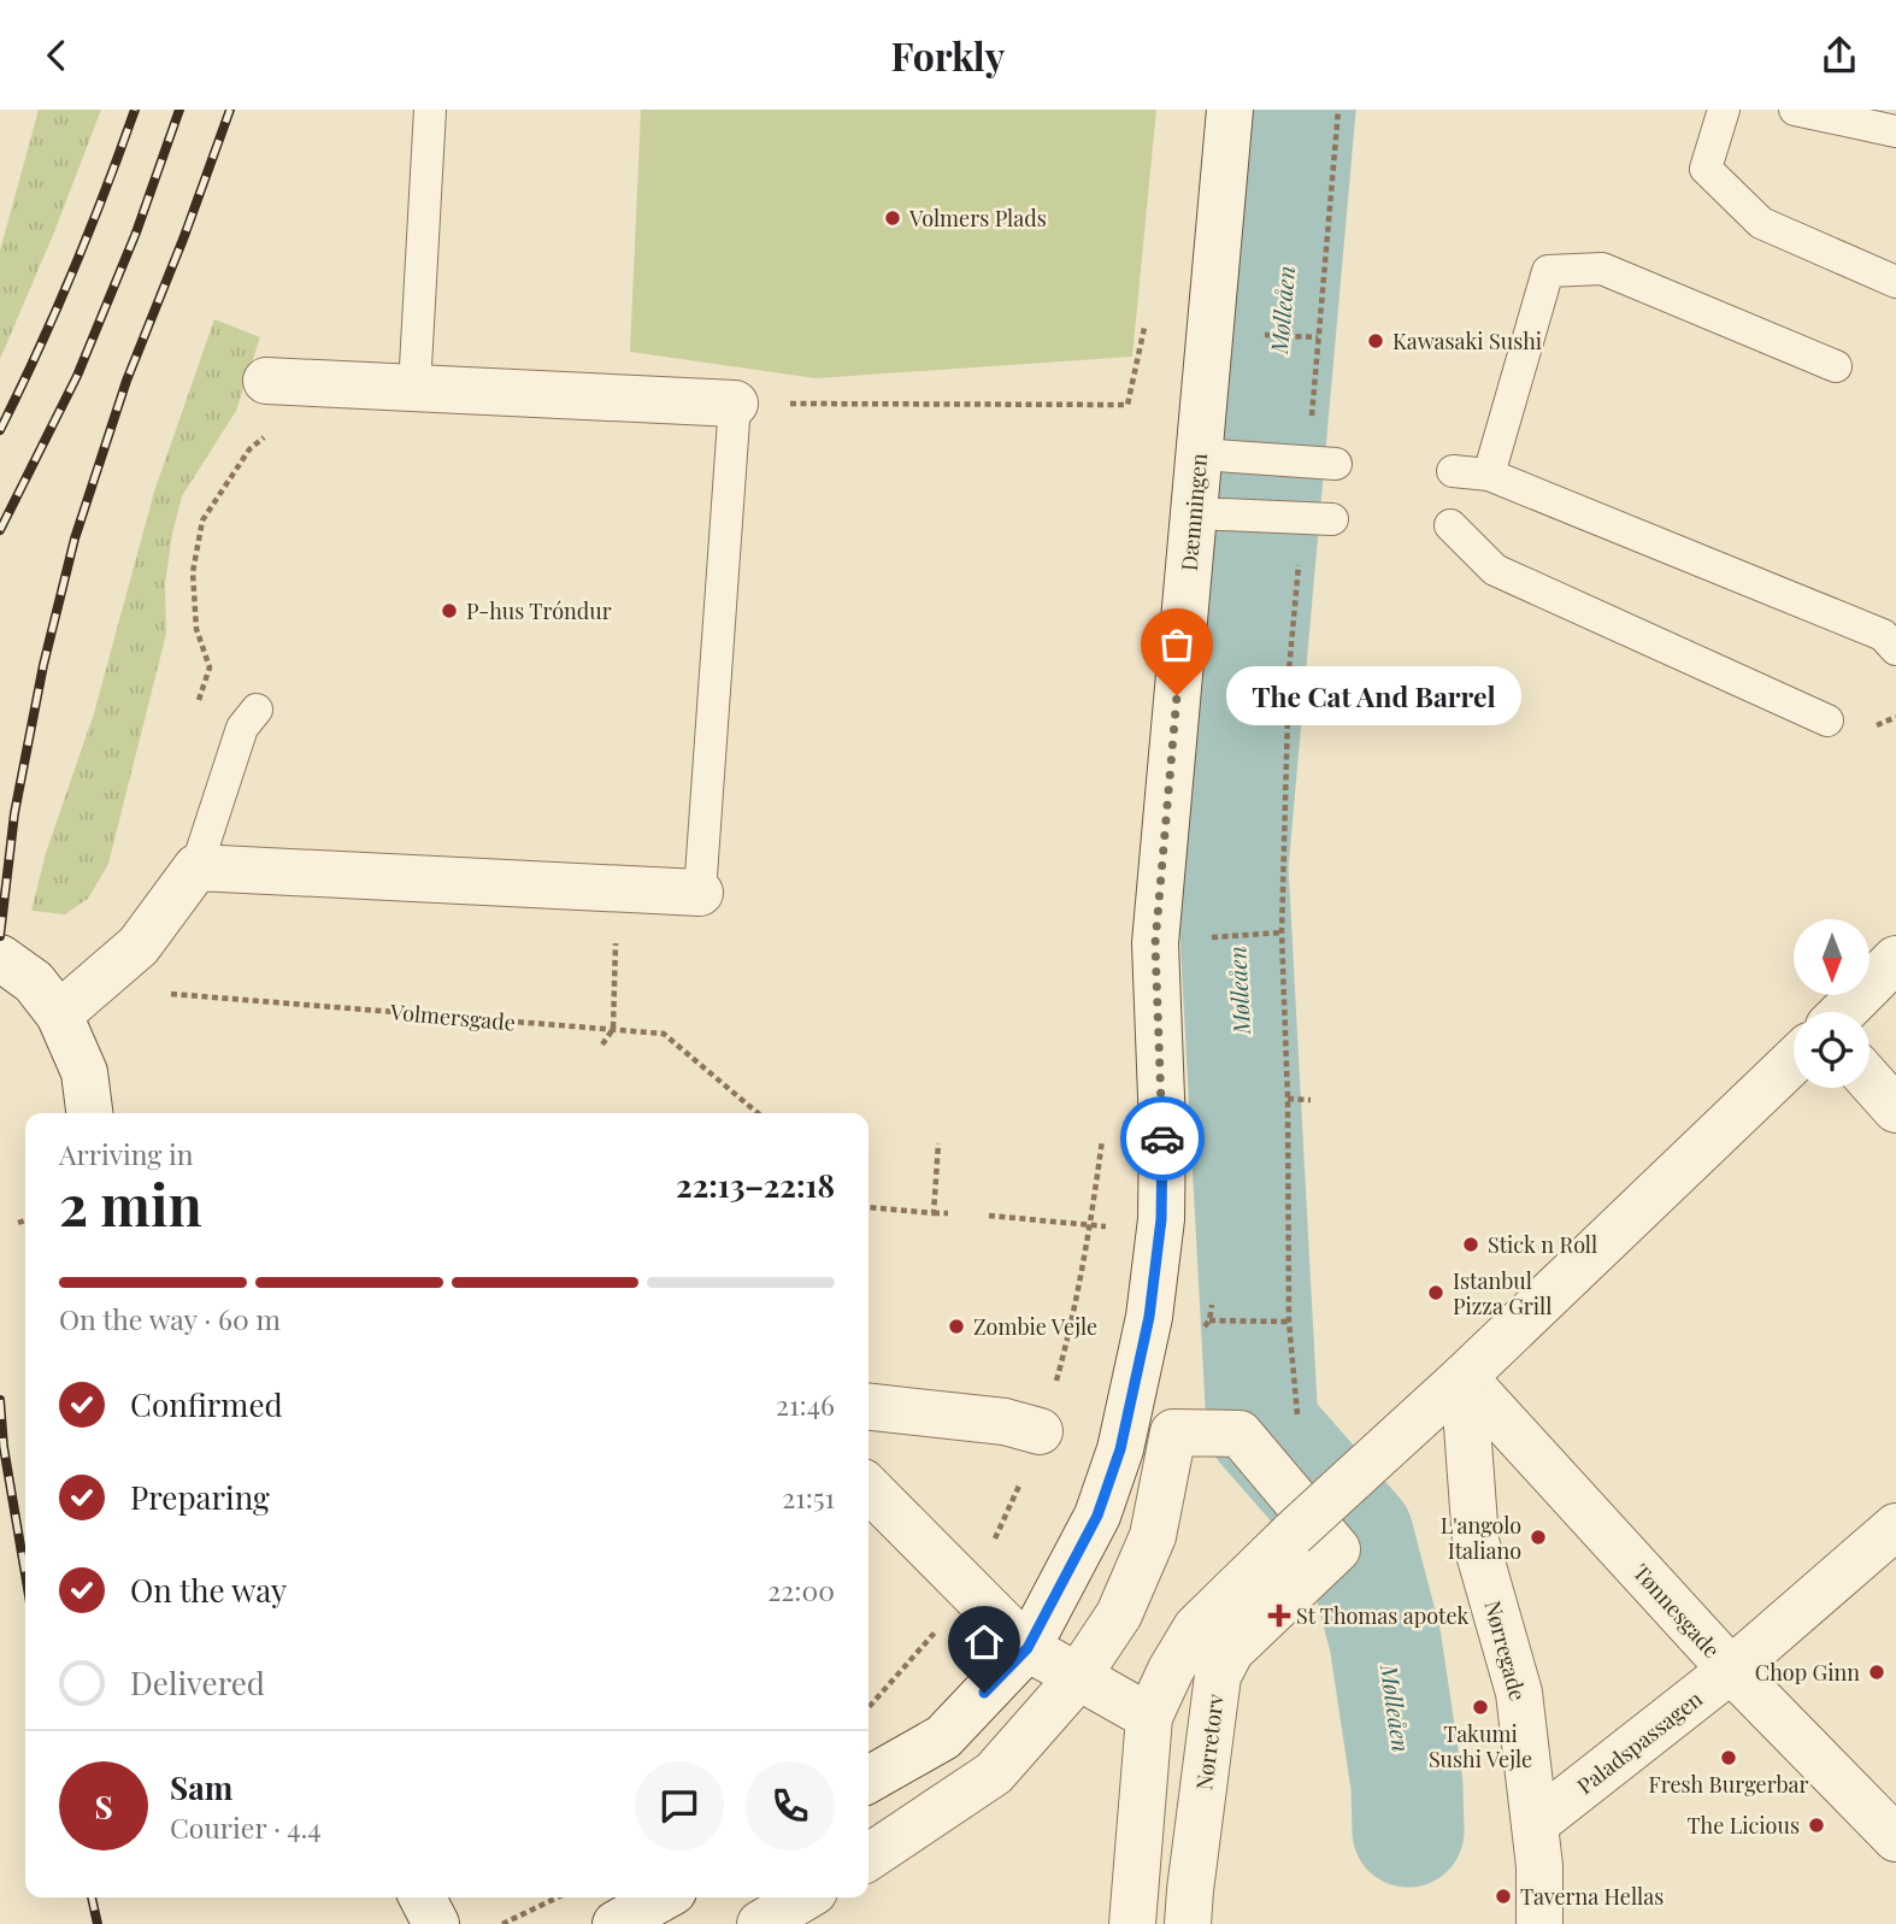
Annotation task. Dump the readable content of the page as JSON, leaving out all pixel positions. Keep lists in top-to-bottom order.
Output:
{
  "streets": {
    "street": [
      "Dæmningen",
      "Tønnesgade",
      "Nørregade",
      "Nørretorv",
      "Paladspassagen"
    ],
    "path": ["Volmersgade"]
  },
  "crossings": [
    ["Tønnesgade", "Nørregade"],
    ["Tønnesgade", "Paladspassagen"],
    ["Nørregade", "Paladspassagen"]
  ],
  "water": ["Mølleåen"],
  "places": {
    "other": [
      "Volmers Plads",
      "Kawasaki Sushi",
      "P-hus Tróndur",
      "The Cat And Barrel",
      "Stick n Roll",
      "Istanbul Pizza Grill",
      "Zombie Vejle",
      "L'angolo Italiano",
      "Chop Ginn",
      "Takumi Sushi Vejle",
      "Fresh Burgerbar",
      "The Licious",
      "Taverna Hellas"
    ],
    "health": ["St Thomas apotek"]
  },
  "north": "bottom",
  "page": {
    "header": "Forkly",
    "bubble": "The Cat And Barrel",
    "heading": ["2 min", "Arriving in", "22:13–22:18"],
    "panel": ["Sam", "Courier · 4.4"],
    "bar": "On the way · 60 m",
    "list": [
      ["Confirmed", "21:46"],
      ["Preparing", "21:51"],
      ["On the way", "22:00"],
      "Delivered"
    ],
    "round": "S"
  }
}
